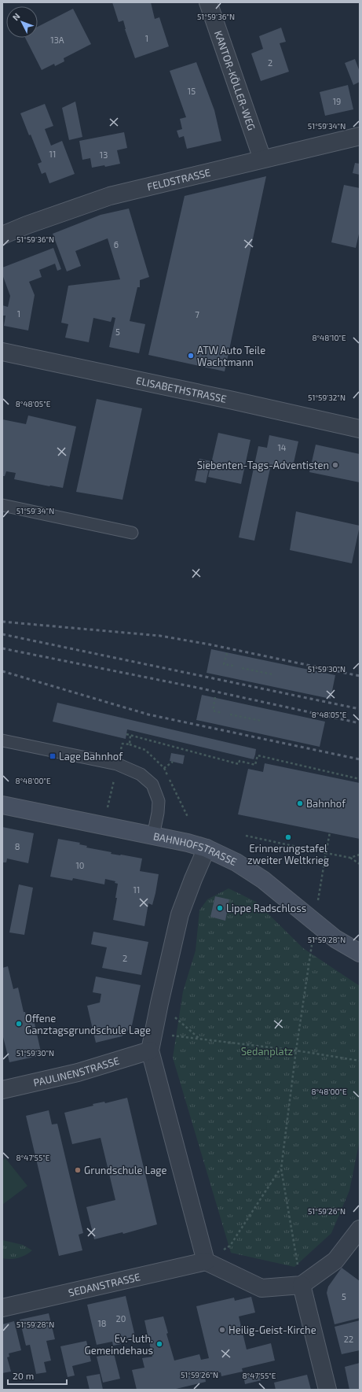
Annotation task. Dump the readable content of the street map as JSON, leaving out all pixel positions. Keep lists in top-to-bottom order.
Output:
{
  "streets": {
    "main road": ["BAHNHOFSTRASSE"],
    "street": [
      "KANTOR-KÖLLER-WEG",
      "FELDSTRASSE",
      "ELISABETHSTRASSE",
      "PAULINENSTRASSE",
      "SEDANSTRASSE"
    ]
  },
  "crossings": [
    ["KANTOR-KÖLLER-WEG", "FELDSTRASSE"]
  ],
  "parks": ["Sedanplatz"],
  "places": {
    "other": [
      "ATW Auto Teile Wachtmann",
      "Siebenten-Tags-Adventisten",
      "Bahnhof",
      "Erinnerungstafel zweiter Weltkrieg",
      "Lippe Radschloss",
      "Offene Ganztagsgrundschule Lage",
      "Grundschule Lage",
      "Heilig-Geist-Kirche",
      "Ev.-luth. Gemeindehaus"
    ],
    "transit": ["Lage Bahnhof"]
  },
  "house_numbers": [
    "1",
    "13A",
    "2",
    "15",
    "19",
    "11",
    "13",
    "6",
    "1",
    "7",
    "5",
    "14",
    "8",
    "10",
    "11",
    "2",
    "5",
    "20",
    "18",
    "22"
  ],
  "scale_bar": "20 m",
  "north": "top left",
  "coordinates": [
    "51°59'36\"N",
    "51°59'34\"N",
    "8°48'10\"E",
    "51°59'32\"N",
    "8°48'05\"E",
    "51°59'30\"N",
    "8°48'00\"E",
    "51°59'28\"N",
    "8°47'55\"E",
    "51°59'26\"N"
  ]
}
